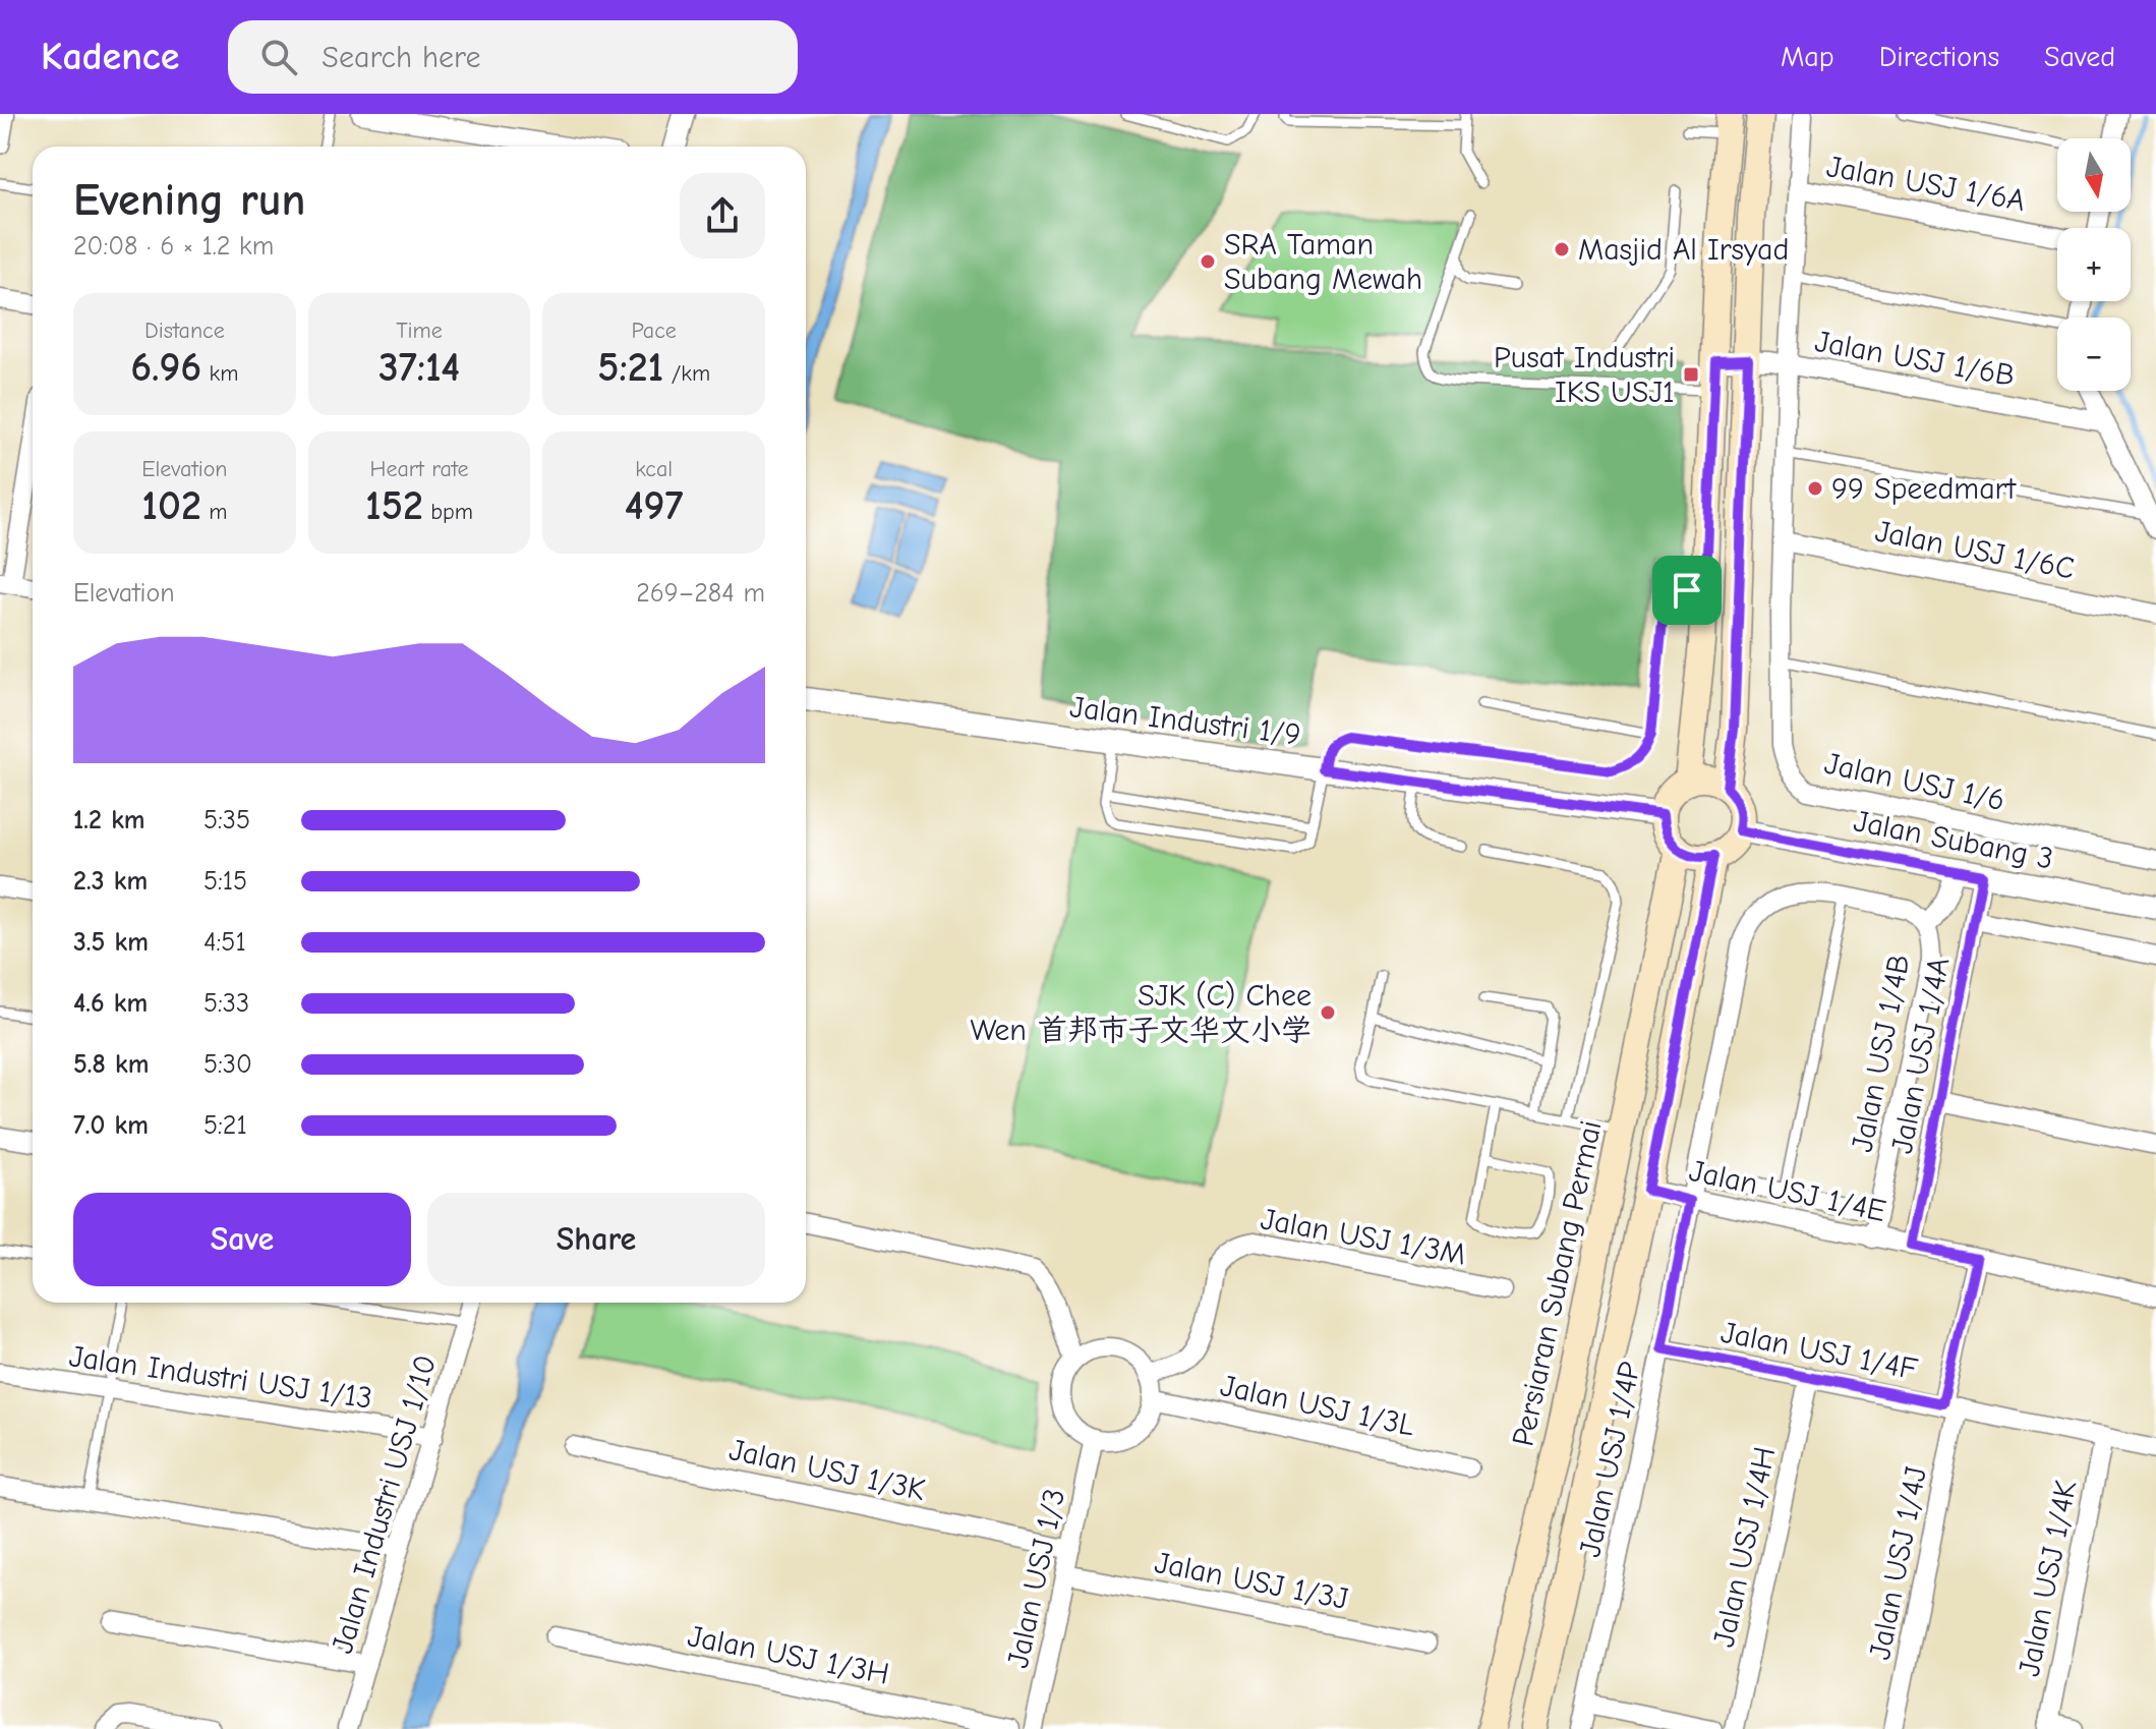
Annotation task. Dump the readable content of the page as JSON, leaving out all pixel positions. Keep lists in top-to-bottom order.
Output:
{
  "streets": {
    "main road": ["Persiaran Subang Permai"],
    "street": [
      "Jalan USJ 1/6A",
      "Jalan USJ 1/6B",
      "Jalan USJ 1/6C",
      "Jalan Industri 1/9",
      "Jalan USJ 1/6",
      "Jalan Subang 3",
      "Jalan USJ 1/4B",
      "Jalan USJ 1/4A",
      "Jalan USJ 1/4E",
      "Jalan USJ 1/3M",
      "Jalan USJ 1/4F",
      "Jalan Industri USJ 1/13",
      "Jalan USJ 1/3L",
      "Jalan USJ 1/4P",
      "Jalan USJ 1/3K",
      "Jalan Industri USJ 1/10",
      "Jalan USJ 1/4H",
      "Jalan USJ 1/4J",
      "Jalan USJ 1/3",
      "Jalan USJ 1/4K",
      "Jalan USJ 1/3J",
      "Jalan USJ 1/3H"
    ]
  },
  "crossings": [
    ["Jalan USJ 1/6A", "Jalan USJ 1/6"],
    ["Jalan USJ 1/6B", "Jalan USJ 1/6"],
    ["Jalan USJ 1/6C", "Jalan USJ 1/6"],
    ["Jalan Industri 1/9", "Jalan Subang 3"],
    ["Jalan Industri 1/9", "Persiaran Subang Permai"],
    ["Jalan Subang 3", "Jalan USJ 1/4B"],
    ["Jalan Subang 3", "Jalan USJ 1/4A"],
    ["Jalan Subang 3", "Persiaran Subang Permai"],
    ["Jalan USJ 1/4B", "Jalan USJ 1/4E"],
    ["Jalan USJ 1/4B", "Jalan USJ 1/4P"],
    ["Jalan USJ 1/4A", "Jalan USJ 1/4E"],
    ["Jalan USJ 1/4E", "Jalan USJ 1/4P"],
    ["Jalan USJ 1/4E", "Jalan USJ 1/4J"],
    ["Jalan USJ 1/3M", "Jalan USJ 1/3L"],
    ["Jalan USJ 1/3M", "Jalan USJ 1/3"],
    ["Jalan USJ 1/4F", "Jalan USJ 1/4P"],
    ["Jalan USJ 1/4F", "Jalan USJ 1/4H"],
    ["Jalan USJ 1/4F", "Jalan USJ 1/4J"],
    ["Jalan USJ 1/4F", "Jalan USJ 1/4K"],
    ["Jalan Industri USJ 1/13", "Jalan Industri USJ 1/10"],
    ["Jalan USJ 1/3L", "Jalan USJ 1/3"],
    ["Jalan USJ 1/3K", "Jalan USJ 1/3"],
    ["Jalan USJ 1/3", "Jalan USJ 1/3J"]
  ],
  "places": {
    "other": [
      "Masjid Al Irsyad",
      "SRA Taman Subang Mewah",
      "99 Speedmart",
      "SJK (C) Chee Wen 首邦市子文华文小学"
    ],
    "transit": ["Pusat Industri IKS USJ1"]
  },
  "north": "bottom",
  "page": {
    "header": "Kadence",
    "search": "Search here",
    "nav": ["Map", "Directions", "Saved"],
    "map_buttons": ["+", "−"],
    "heading": ["Evening run", "20:08 · 6 × 1.2 km"],
    "stats": [
      ["Distance", "6.96 km"],
      ["Time", "37:14"],
      ["Pace", "5:21 /km"],
      ["Elevation", "102 m"],
      ["Heart rate", "152 bpm"],
      ["kcal", "497"]
    ],
    "chart": ["Elevation", "269–284 m"],
    "list": [
      {
        "name": "1.2 km",
        "note": "5:35"
      },
      {
        "name": "2.3 km",
        "note": "5:15"
      },
      {
        "name": "3.5 km",
        "note": "4:51"
      },
      {
        "name": "4.6 km",
        "note": "5:33"
      },
      {
        "name": "5.8 km",
        "note": "5:30"
      },
      {
        "name": "7.0 km",
        "note": "5:21"
      }
    ],
    "buttons": ["Save", "Share"]
  }
}
